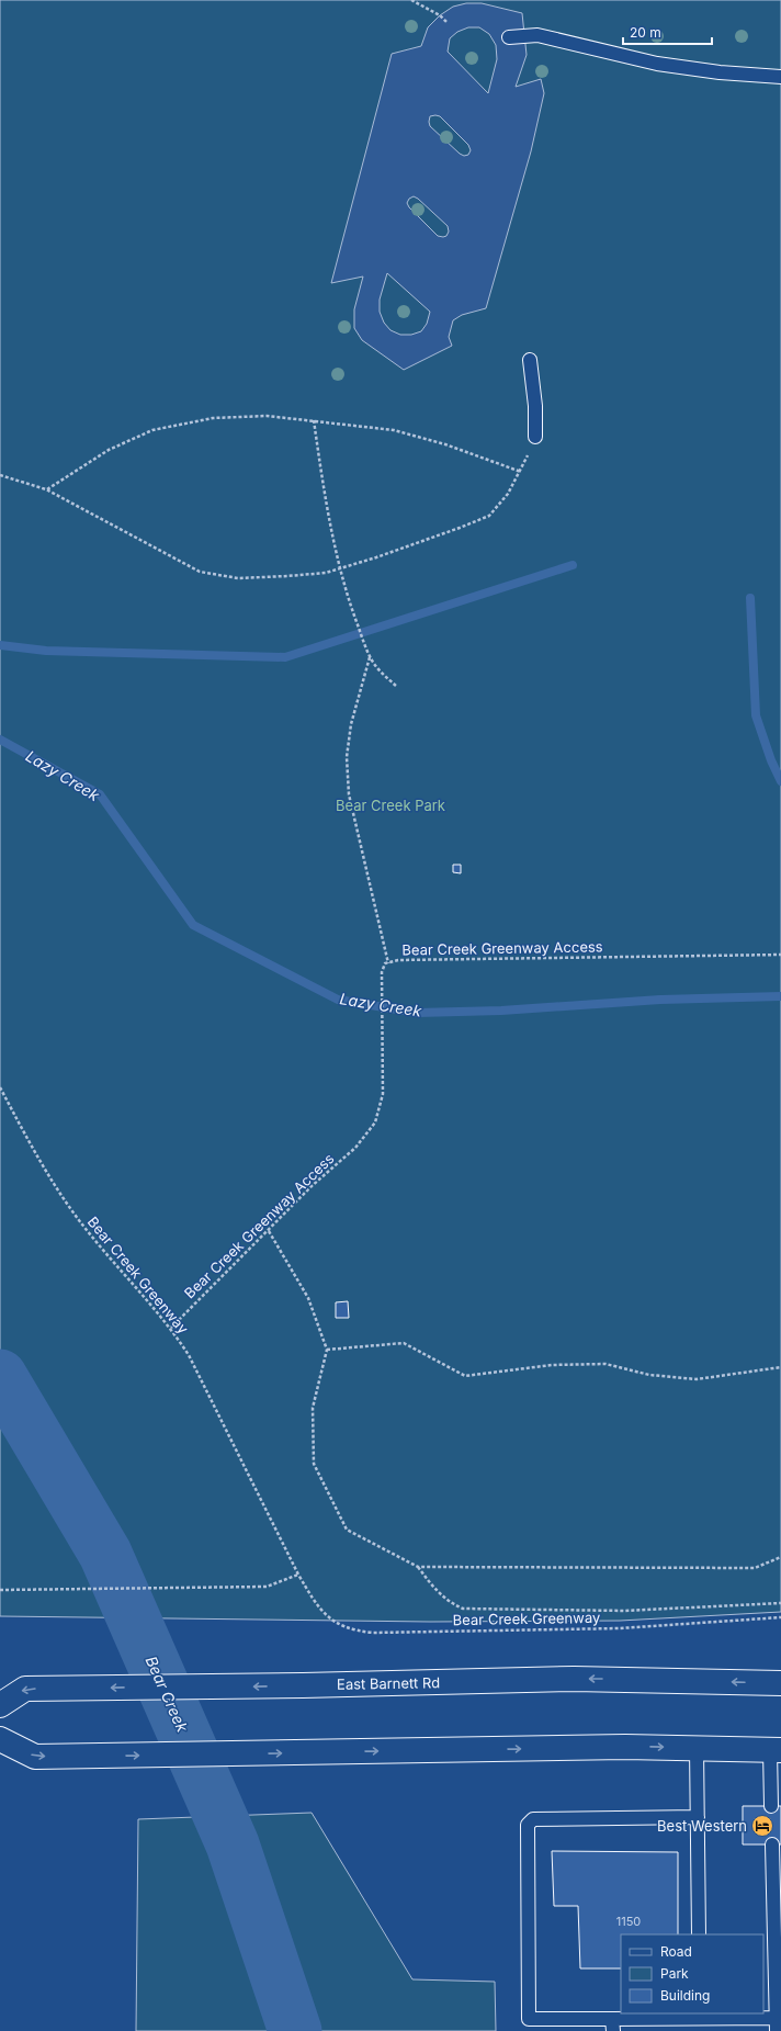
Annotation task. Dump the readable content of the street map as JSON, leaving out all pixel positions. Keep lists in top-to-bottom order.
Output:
{
  "streets": {
    "main road": ["East Barnett Rd"],
    "path": ["Bear Creek Greenway Access", "Bear Creek Greenway"]
  },
  "crossings": [
    ["Bear Creek Greenway Access", "Bear Creek Greenway"]
  ],
  "water": ["Lazy Creek", "Bear Creek"],
  "parks": ["Bear Creek Park"],
  "places": {
    "hotel": ["Best Western"]
  },
  "house_numbers": ["1150"],
  "legend": ["Road", "Park", "Building"],
  "scale_bar": "20 m"
}
